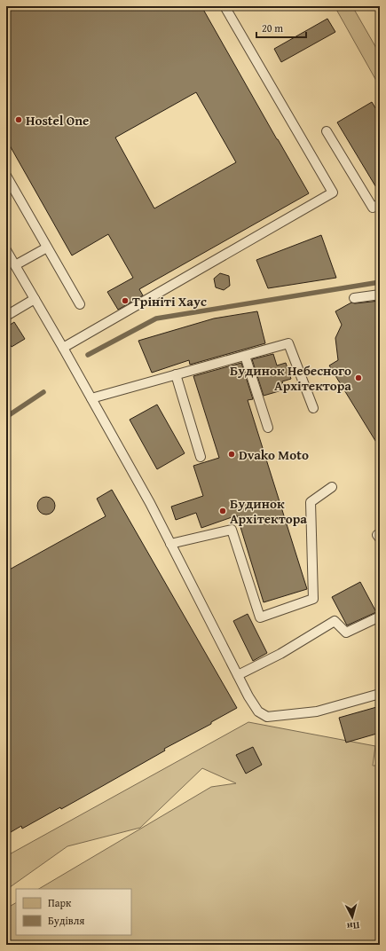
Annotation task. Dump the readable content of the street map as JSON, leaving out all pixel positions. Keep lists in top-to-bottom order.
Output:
{
  "places": [
    "Hostel One",
    "Трініті Хаус",
    "Будинок Небесного Архітектора",
    "Dvako Moto",
    "Будинок Архітектора"
  ],
  "legend": ["Парк", "Будівля"],
  "scale_bar": "20 m",
  "north": "bottom"
}
